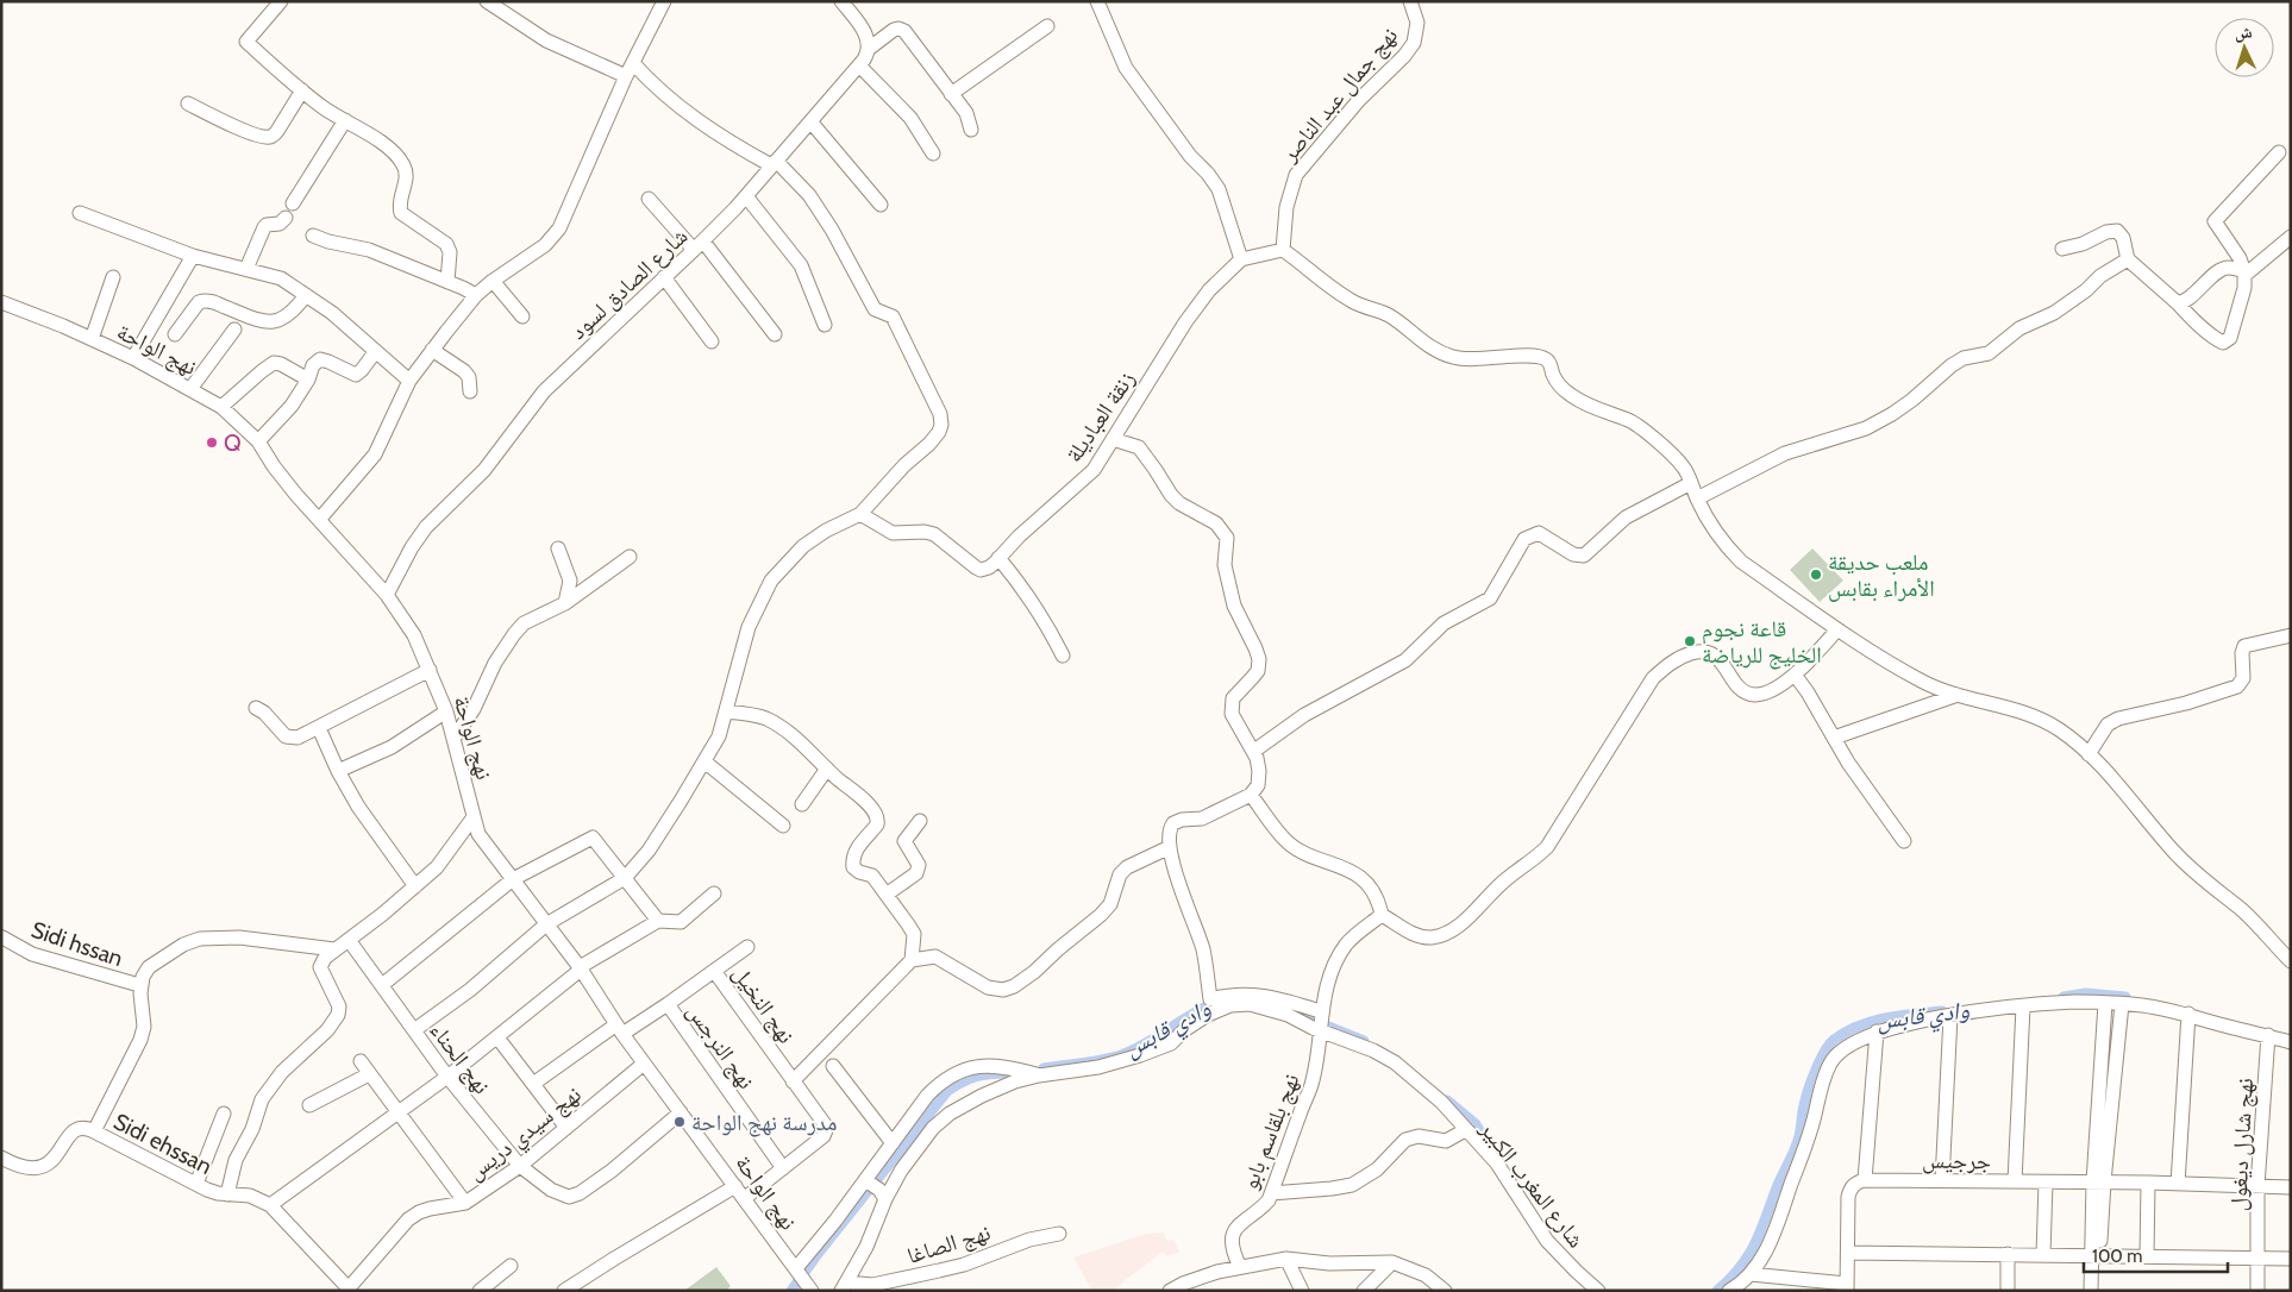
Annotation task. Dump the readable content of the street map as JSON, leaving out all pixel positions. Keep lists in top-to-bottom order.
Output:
{
  "streets": {
    "street": [
      "نهج جمال عبد الناصر",
      "شارع الصادق لسود",
      "نهج الواحة",
      "زنقة العباديلة",
      "Sidi hssan",
      "نهج النخيل",
      "نهج النرجس",
      "نهج الحناء",
      "نهج بلقاسم بابو",
      "نهج سيدي دريس",
      "Sidi ehssan",
      "نهج شارل ديغول",
      "جرجيس",
      "شارع المغرب الكبير",
      "نهج الصاغا"
    ]
  },
  "crossings": [
    ["شارع الصادق لسود", "نهج الواحة"],
    ["نهج الواحة", "نهج النخيل"],
    ["نهج الواحة", "نهج الحناء"],
    ["نهج الواحة", "نهج سيدي دريس"],
    ["Sidi hssan", "Sidi ehssan"],
    ["نهج النخيل", "نهج النرجس"],
    ["نهج الحناء", "نهج سيدي دريس"],
    ["نهج بلقاسم بابو", "شارع المغرب الكبير"],
    ["نهج شارل ديغول", "جرجيس"],
    ["شارع المغرب الكبير", "نهج الصاغا"]
  ],
  "water": ["وادي قابس"],
  "places": [
    "Q",
    "ملعب حديقة الأمراء بقابس",
    "قاعة نجوم الخليج للرياضة",
    "مدرسة نهج الواحة"
  ],
  "scale_bar": "100 m",
  "north": "top"
}
